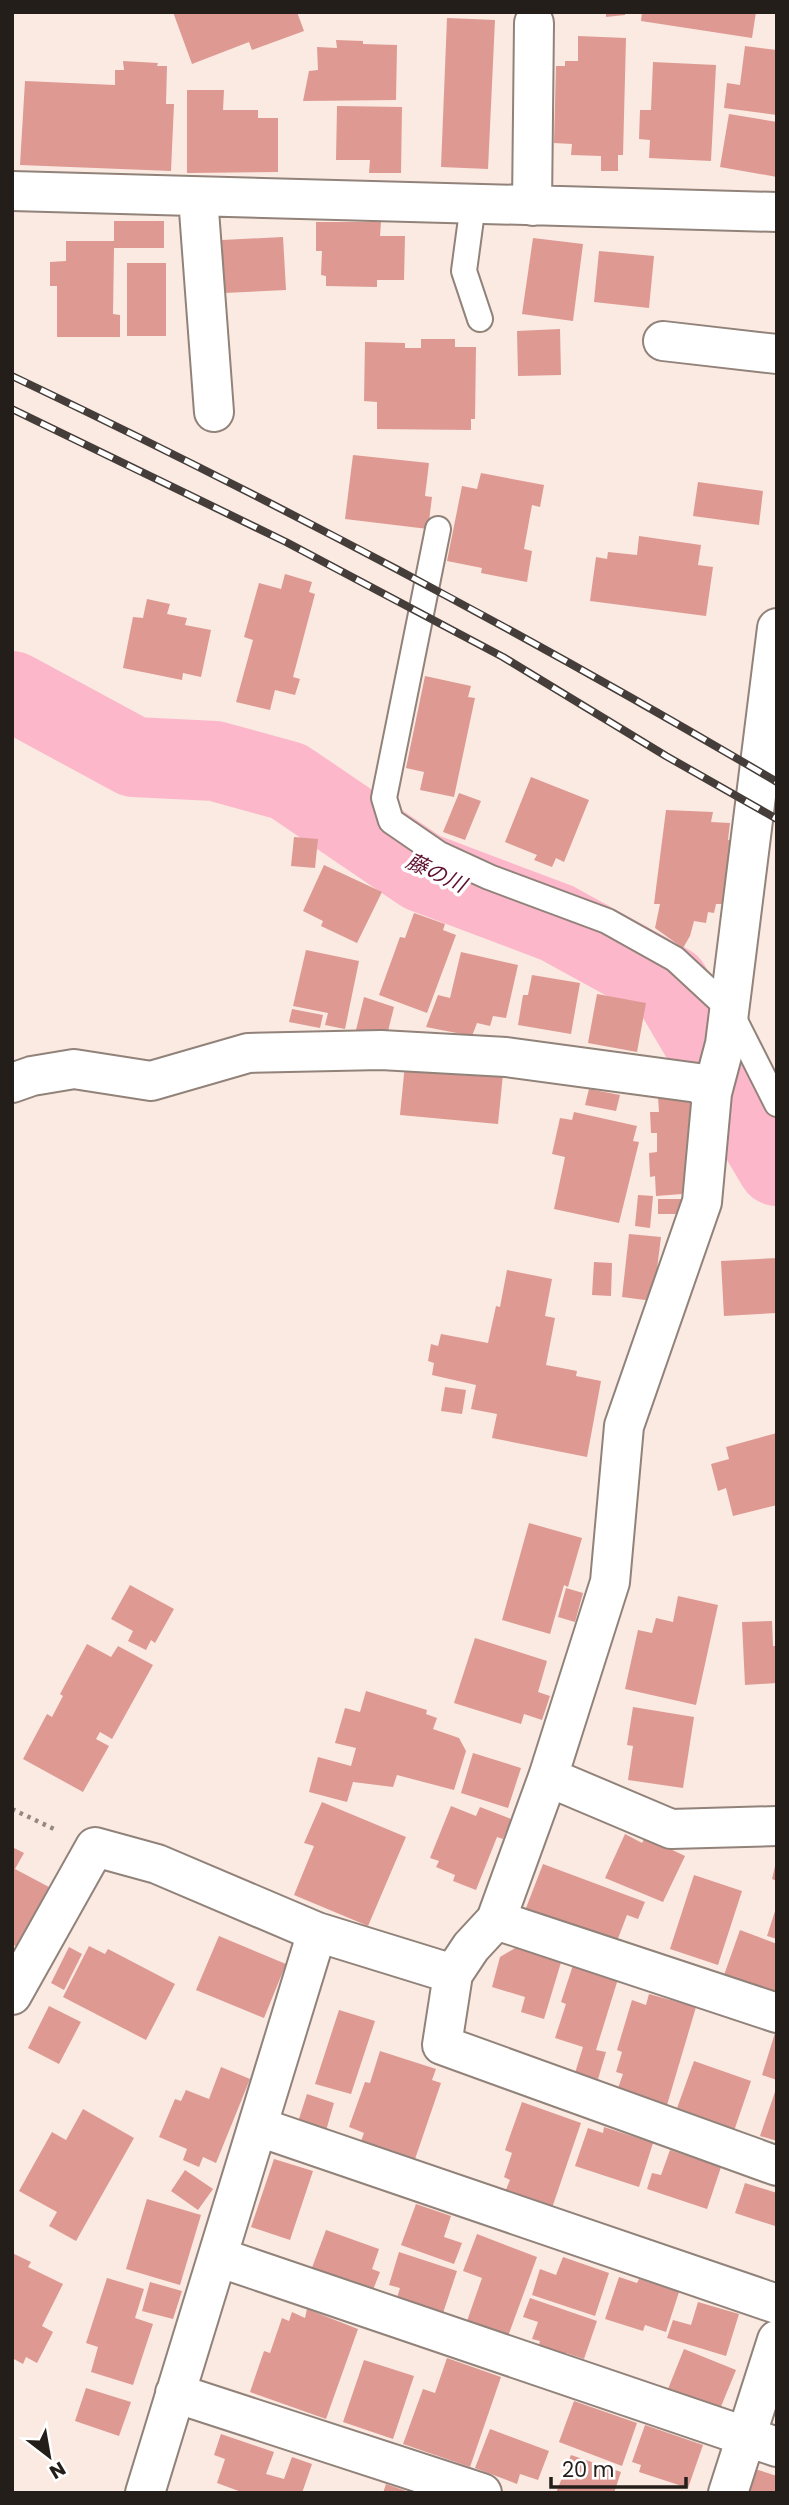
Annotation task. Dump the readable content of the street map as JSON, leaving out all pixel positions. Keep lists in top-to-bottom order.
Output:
{
  "water": ["藤の川"],
  "scale_bar": "20 m",
  "north": "bottom right"
}
